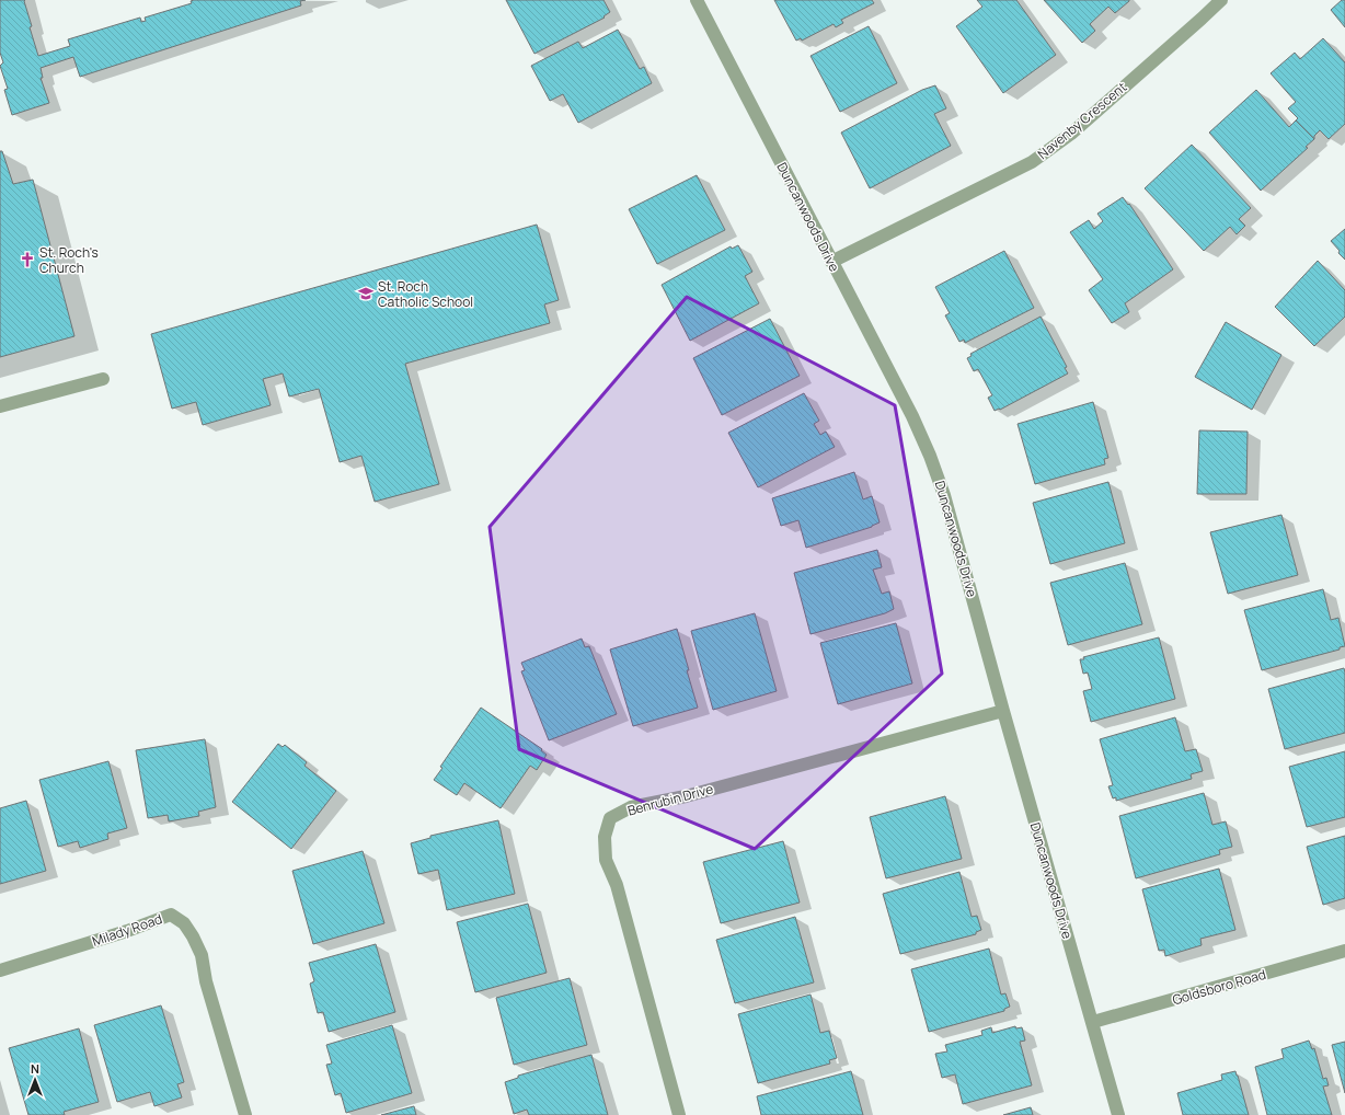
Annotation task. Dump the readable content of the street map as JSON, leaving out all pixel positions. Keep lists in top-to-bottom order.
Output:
{
  "streets": {
    "street": [
      "Navenby Crescent",
      "Duncanwoods Drive",
      "Benrubin Drive",
      "Milady Road",
      "Goldsboro Road"
    ]
  },
  "crossings": [
    ["Navenby Crescent", "Duncanwoods Drive"],
    ["Duncanwoods Drive", "Benrubin Drive"],
    ["Duncanwoods Drive", "Goldsboro Road"]
  ],
  "places": {
    "church": ["St. Roch's Church"],
    "school or university": ["St. Roch Catholic School"]
  },
  "north": "top"
}
